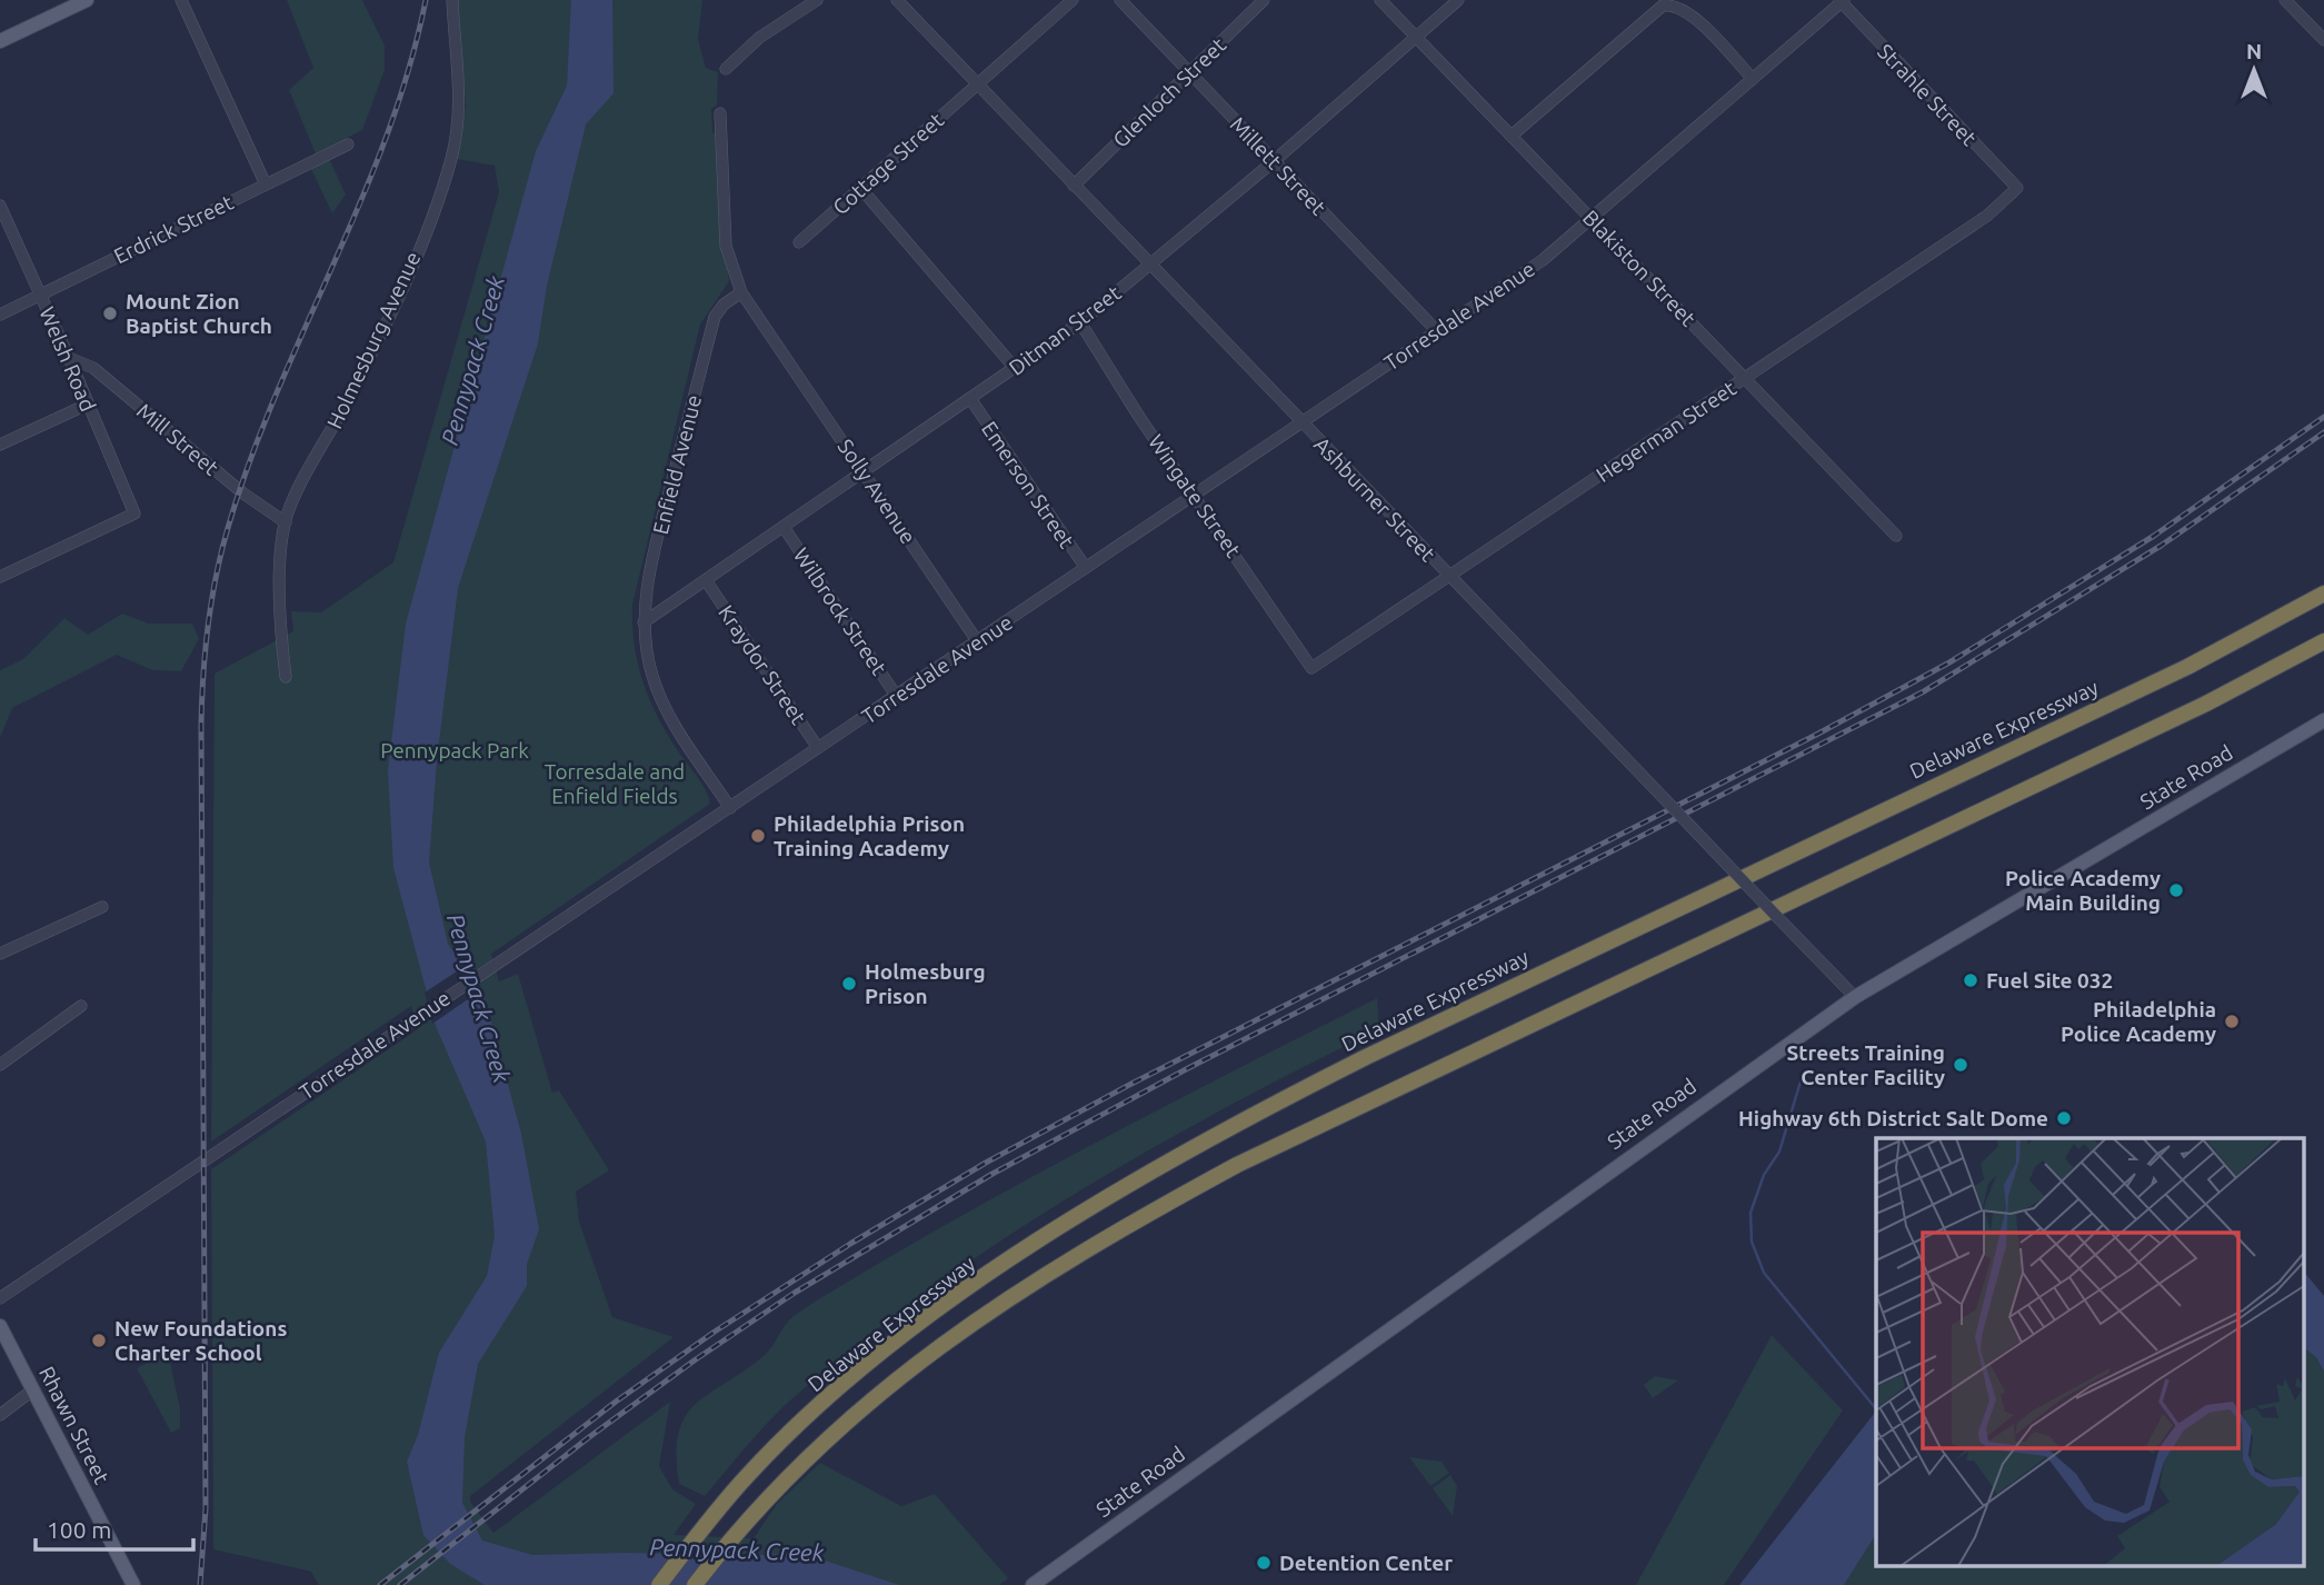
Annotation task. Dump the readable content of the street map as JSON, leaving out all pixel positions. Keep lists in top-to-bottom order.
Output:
{
  "streets": {
    "highway": ["Delaware Expressway"],
    "main road": ["State Road", "Rhawn Street"],
    "street": [
      "Glenloch Street",
      "Strahle Street",
      "Cottage Street",
      "Millett Street",
      "Erdrick Street",
      "Blakiston Street",
      "Torresdale Avenue",
      "Ditman Street",
      "Holmesburg Avenue",
      "Welsh Road",
      "Hegerman Street",
      "Mill Street",
      "Enfield Avenue",
      "Emerson Street",
      "Solly Avenue",
      "Wingate Street",
      "Ashburner Street",
      "Wilbrock Street",
      "Kraydor Street"
    ]
  },
  "crossings": [
    ["Glenloch Street", "Millett Street"],
    ["Glenloch Street", "Ashburner Street"],
    ["Strahle Street", "Torresdale Avenue"],
    ["Strahle Street", "Hegerman Street"],
    ["Cottage Street", "Ashburner Street"],
    ["Millett Street", "Torresdale Avenue"],
    ["Millett Street", "Ditman Street"],
    ["Erdrick Street", "Welsh Road"],
    ["Blakiston Street", "Torresdale Avenue"],
    ["Blakiston Street", "Ditman Street"],
    ["Blakiston Street", "Hegerman Street"],
    ["Torresdale Avenue", "Enfield Avenue"],
    ["Torresdale Avenue", "Emerson Street"],
    ["Torresdale Avenue", "Solly Avenue"],
    ["Torresdale Avenue", "Wingate Street"],
    ["Torresdale Avenue", "Ashburner Street"],
    ["Torresdale Avenue", "Wilbrock Street"],
    ["Torresdale Avenue", "Kraydor Street"],
    ["Ditman Street", "Enfield Avenue"],
    ["Ditman Street", "Emerson Street"],
    ["Ditman Street", "Solly Avenue"],
    ["Ditman Street", "Wingate Street"],
    ["Ditman Street", "Ashburner Street"],
    ["Ditman Street", "Wilbrock Street"],
    ["Ditman Street", "Kraydor Street"],
    ["Holmesburg Avenue", "Mill Street"],
    ["Welsh Road", "Mill Street"],
    ["Hegerman Street", "Wingate Street"],
    ["Hegerman Street", "Ashburner Street"],
    ["Enfield Avenue", "Solly Avenue"],
    ["Ashburner Street", "State Road"]
  ],
  "water": ["Pennypack Creek"],
  "parks": ["Pennypack Park", "Torresdale and Enfield Fields"],
  "places": [
    "Mount Zion Baptist Church",
    "Philadelphia Prison Training Academy",
    "Police Academy Main Building",
    "Fuel Site 032",
    "Holmesburg Prison",
    "Philadelphia Police Academy",
    "Streets Training Center Facility",
    "Highway 6th District Salt Dome",
    "New Foundations Charter School",
    "Detention Center"
  ],
  "scale_bar": "100 m",
  "north": "top"
}
